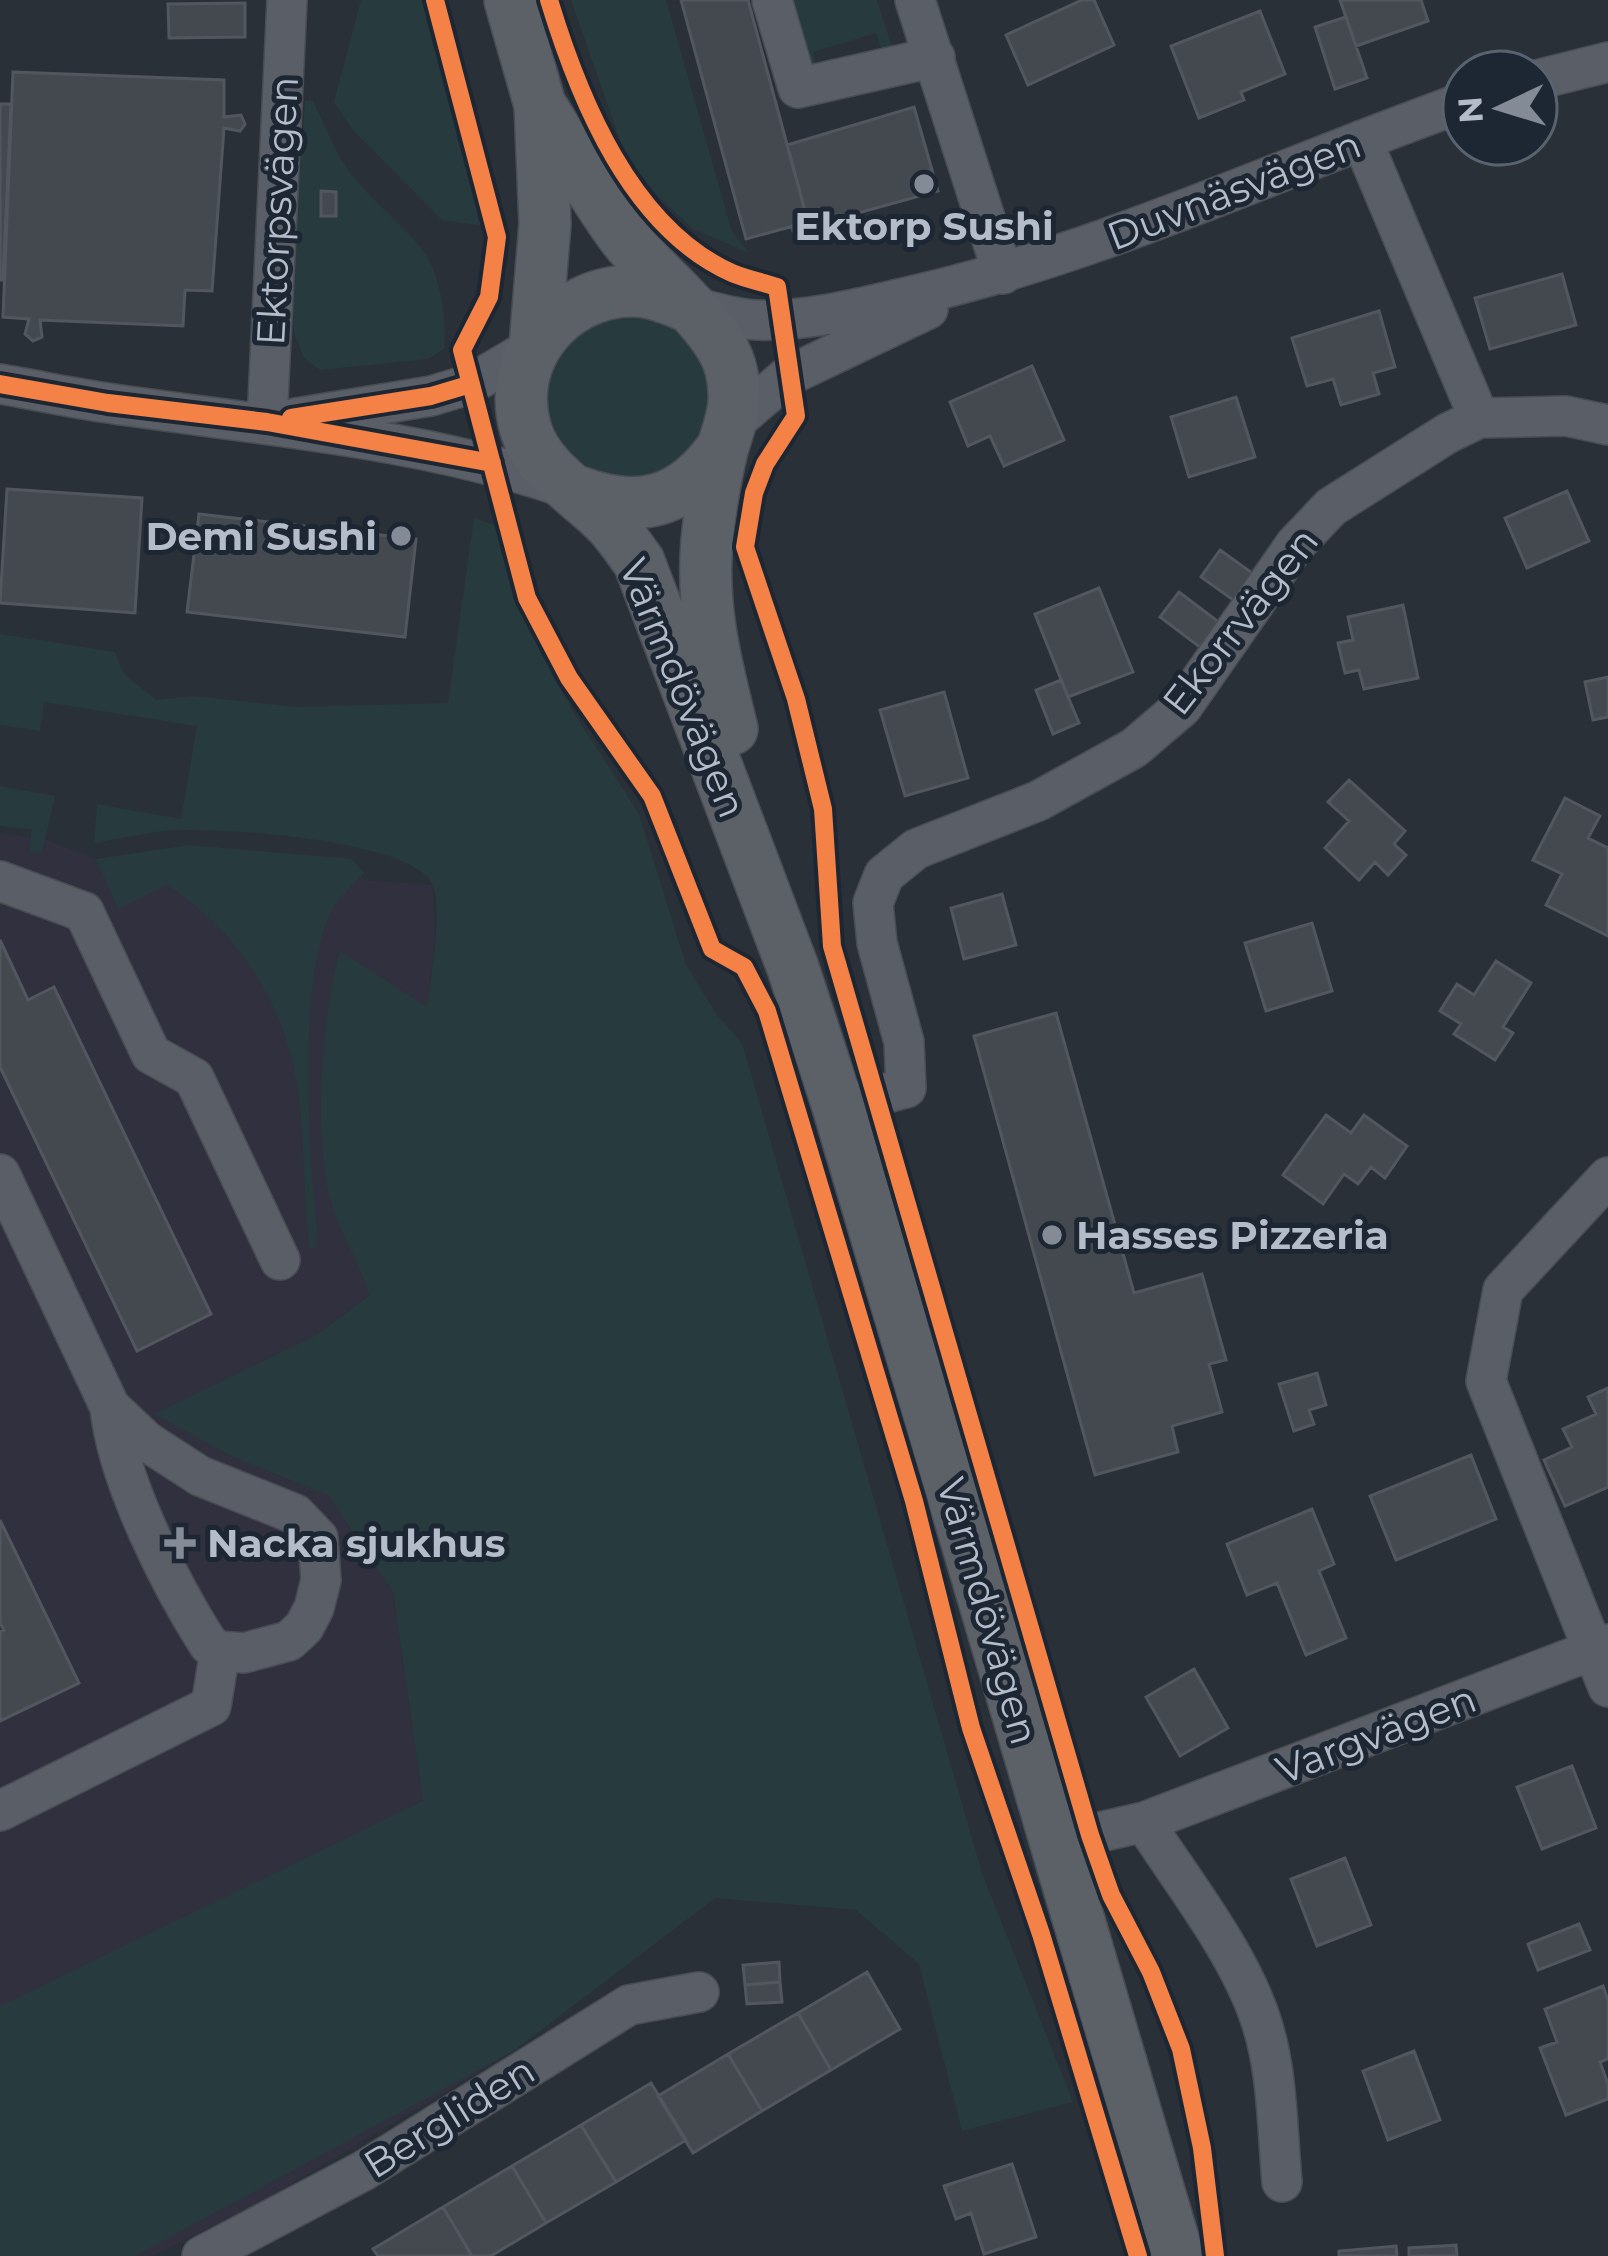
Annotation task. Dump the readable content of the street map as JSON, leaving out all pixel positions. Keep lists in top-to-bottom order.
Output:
{
  "streets": {
    "main road": ["Värmdövägen"],
    "street": [
      "Duvnäsvägen",
      "Ektorpsvägen",
      "Ekorrvägen",
      "Vargvägen",
      "Bergliden"
    ]
  },
  "crossings": [
    ["Duvnäsvägen", "Värmdövägen"],
    ["Ekorrvägen", "Värmdövägen"],
    ["Värmdövägen", "Vargvägen"]
  ],
  "places": {
    "other": ["Ektorp Sushi", "Demi Sushi", "Hasses Pizzeria"],
    "health": ["Nacka sjukhus"]
  },
  "north": "left"
}
